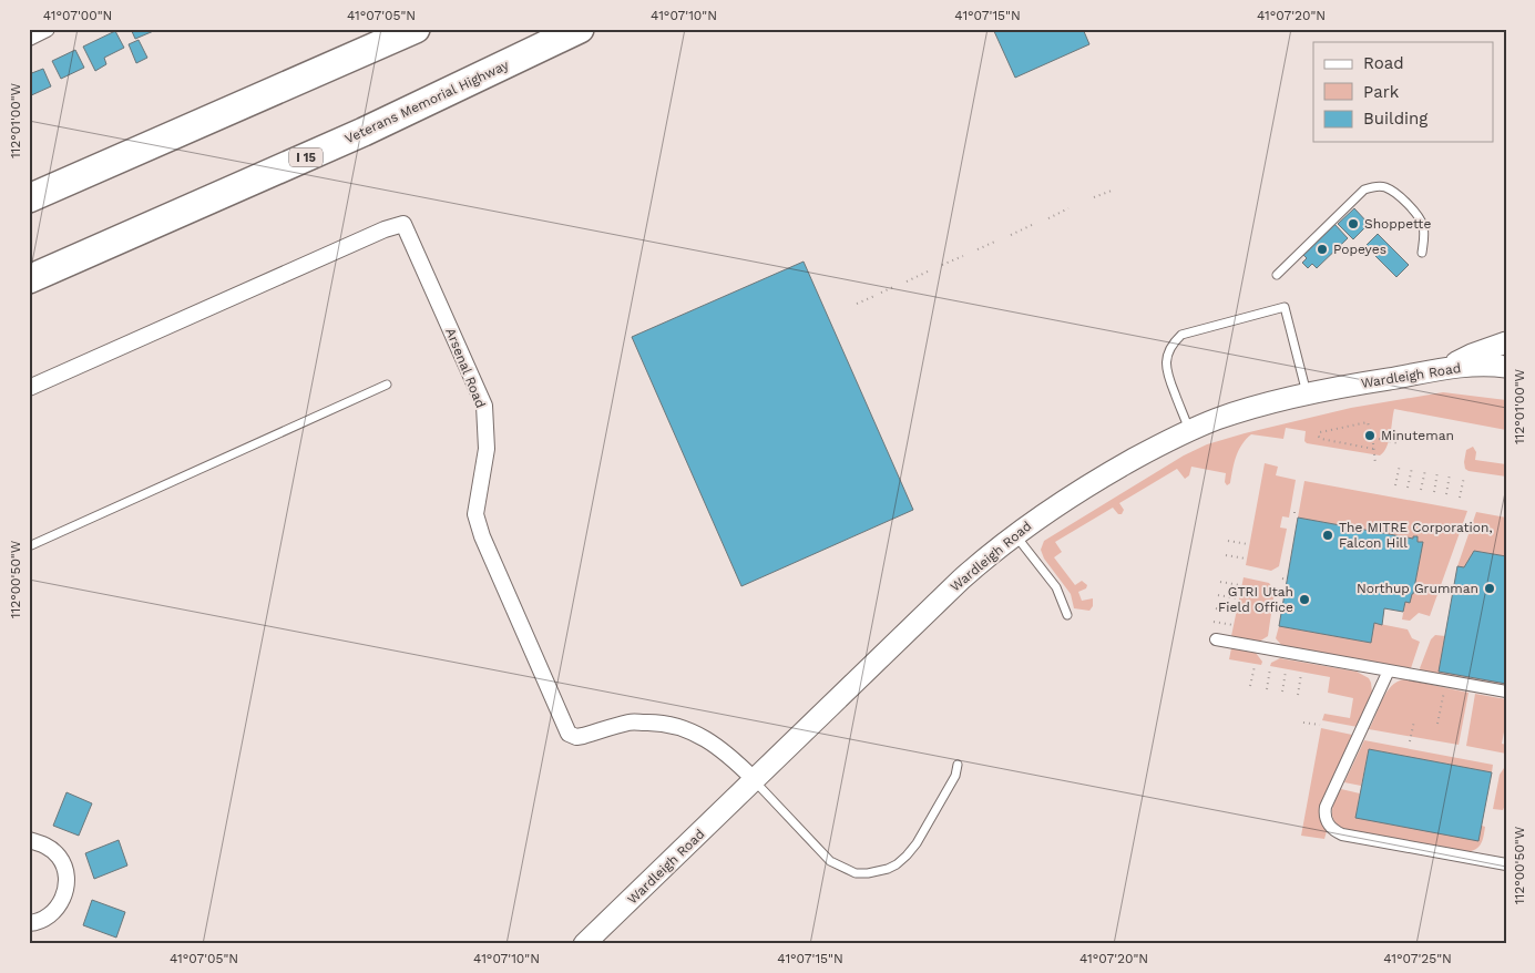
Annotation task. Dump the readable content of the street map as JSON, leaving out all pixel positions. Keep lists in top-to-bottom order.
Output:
{
  "streets": {
    "highway": ["Veterans Memorial Highway", "I 15"],
    "main road": ["Wardleigh Road"],
    "street": ["Arsenal Road"]
  },
  "crossings": [
    ["Arsenal Road", "Wardleigh Road"]
  ],
  "places": [
    "Shoppette",
    "Popeyes",
    "Minuteman",
    "The MITRE Corporation, Falcon Hill",
    "Northup Grumman",
    "GTRI Utah Field Office"
  ],
  "legend": ["Road", "Park", "Building"],
  "coordinates": [
    "41°07'00\"N",
    "41°07'05\"N",
    "41°07'10\"N",
    "41°07'15\"N",
    "41°07'20\"N",
    "112°01'00\"W",
    "112°00'50\"W",
    "41°07'25\"N"
  ]
}
